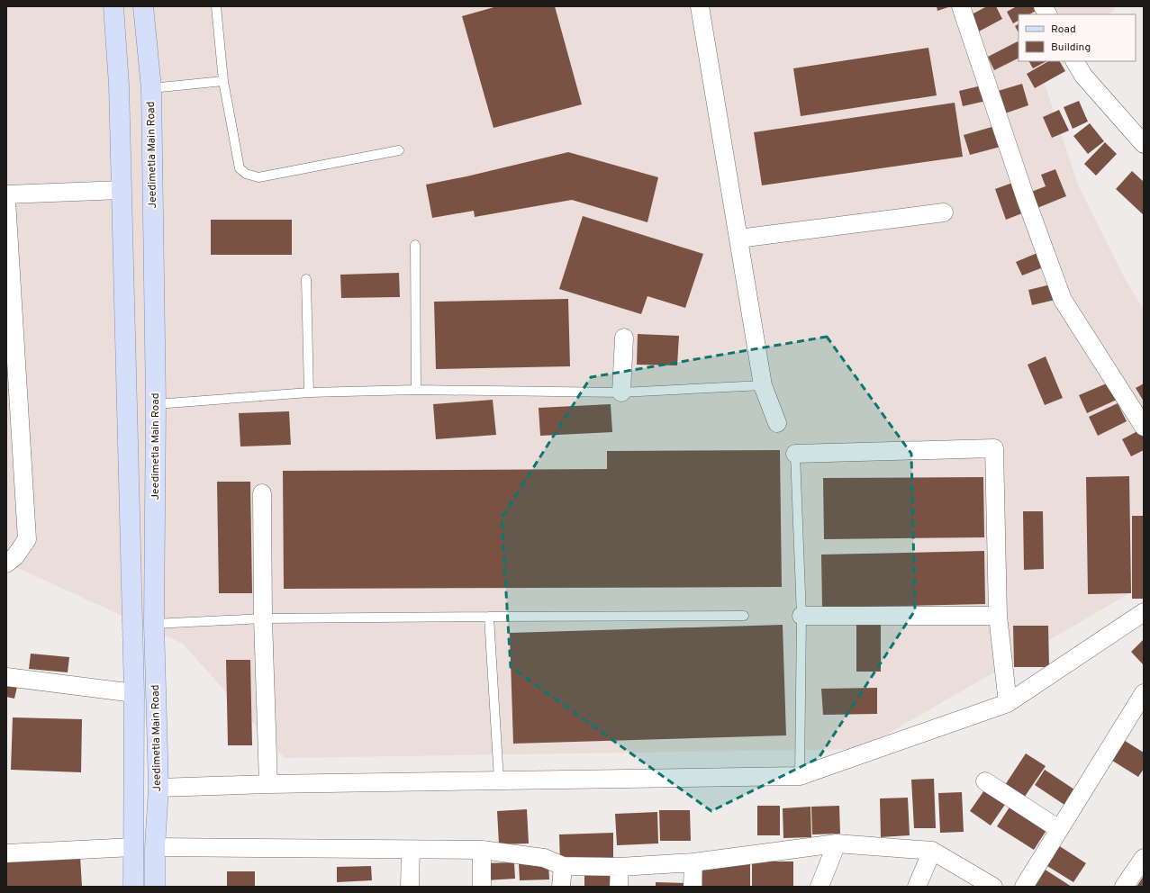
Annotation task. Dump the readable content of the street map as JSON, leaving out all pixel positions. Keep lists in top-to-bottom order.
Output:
{
  "streets": {
    "main road": ["Jeedimetla Main Road"]
  },
  "legend": ["Road", "Building"]
}
